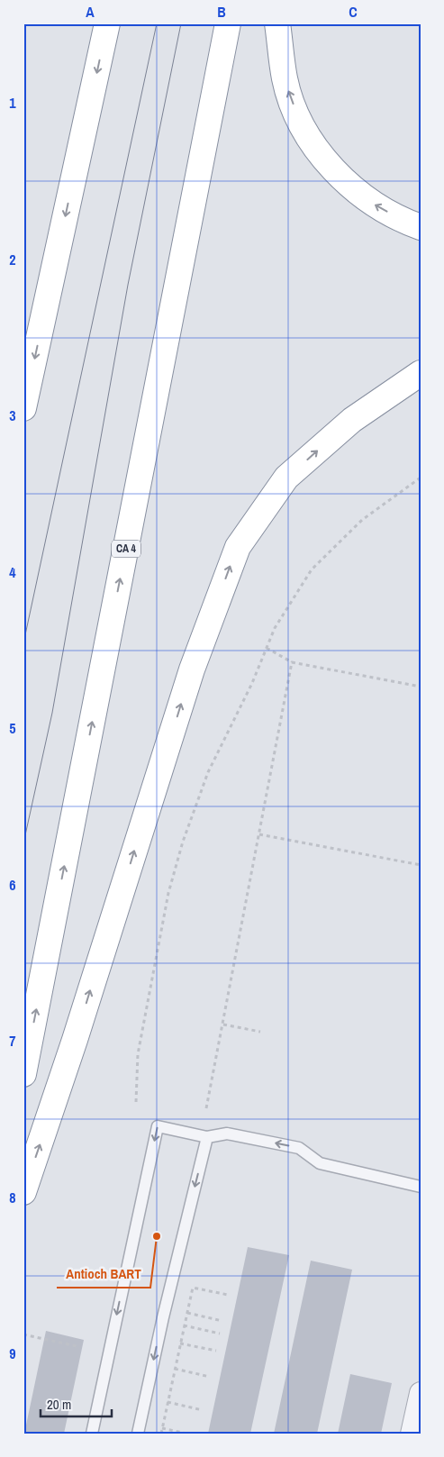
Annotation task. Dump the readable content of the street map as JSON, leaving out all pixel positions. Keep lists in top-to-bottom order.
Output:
{
  "streets": {
    "highway": ["CA 4"]
  },
  "places": ["Antioch BART"],
  "scale_bar": "20 m",
  "grid": {
    "columns": ["A", "B", "C"],
    "rows": [
      "1",
      "2",
      "3",
      "4",
      "5",
      "6",
      "7",
      "8",
      "9"
    ]
  }
}
